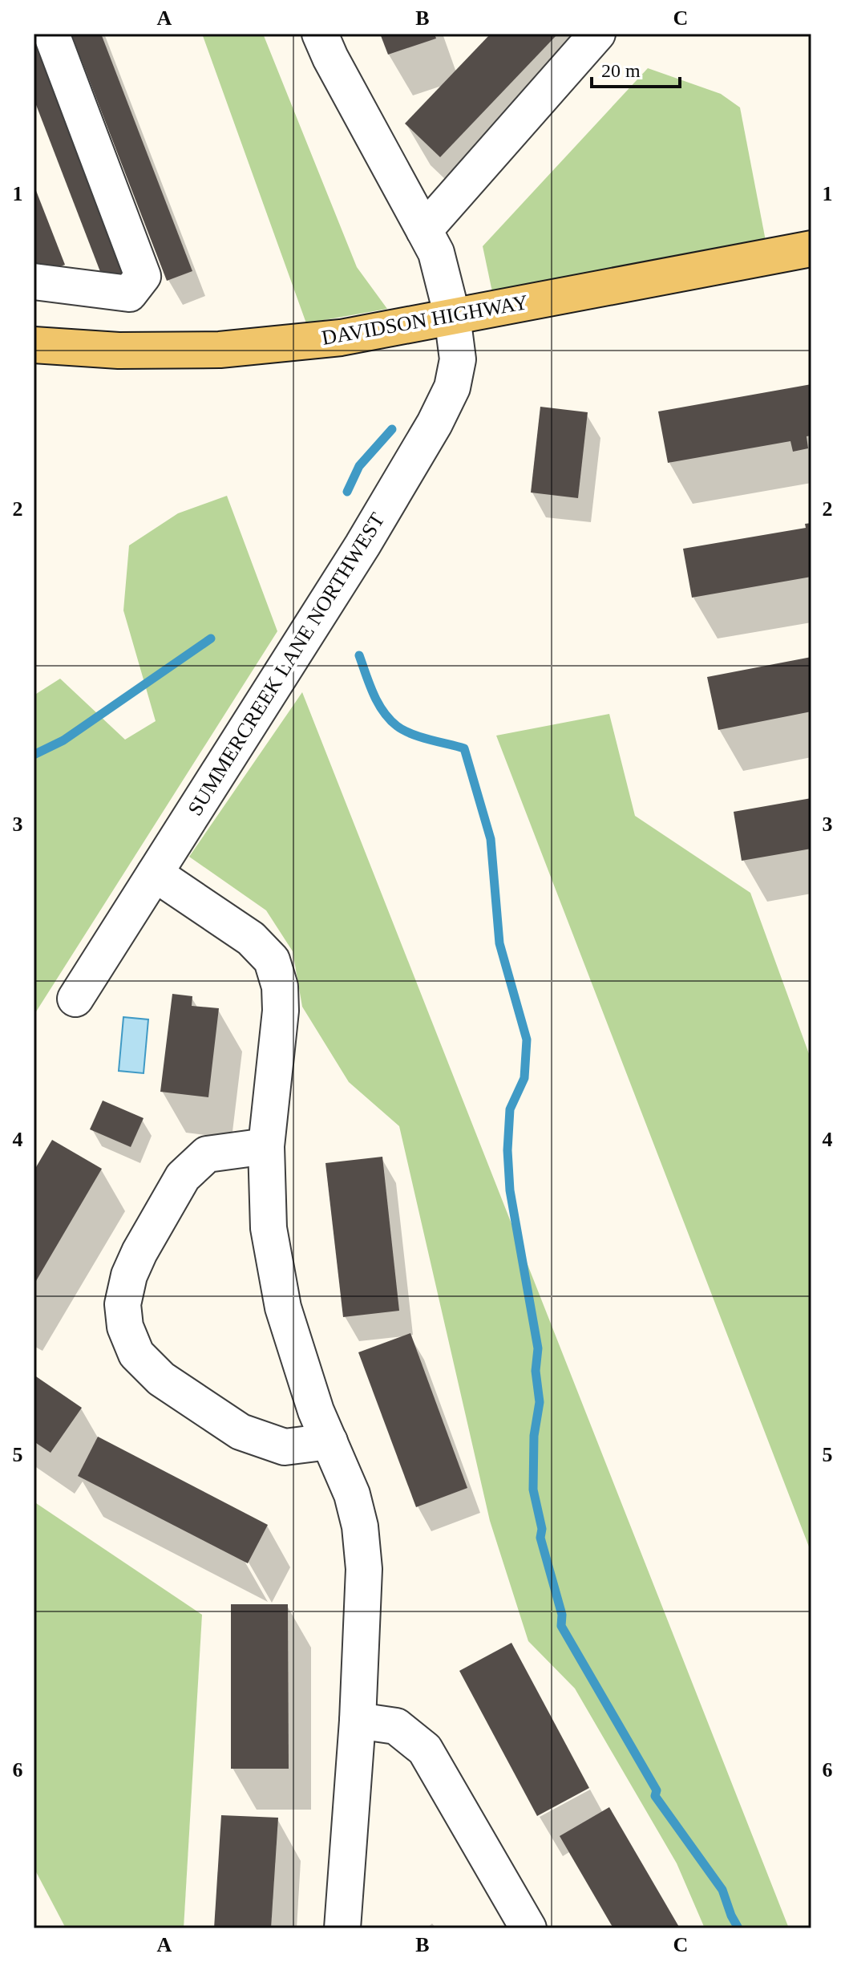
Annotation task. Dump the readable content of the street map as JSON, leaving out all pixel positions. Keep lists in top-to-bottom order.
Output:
{
  "streets": {
    "main road": ["DAVIDSON HIGHWAY"],
    "street": ["SUMMERCREEK LANE NORTHWEST"]
  },
  "crossings": [
    ["DAVIDSON HIGHWAY", "SUMMERCREEK LANE NORTHWEST"]
  ],
  "scale_bar": "20 m",
  "grid": {
    "columns": ["A", "B", "C"],
    "rows": [
      "1",
      "2",
      "3",
      "4",
      "5",
      "6"
    ]
  }
}
